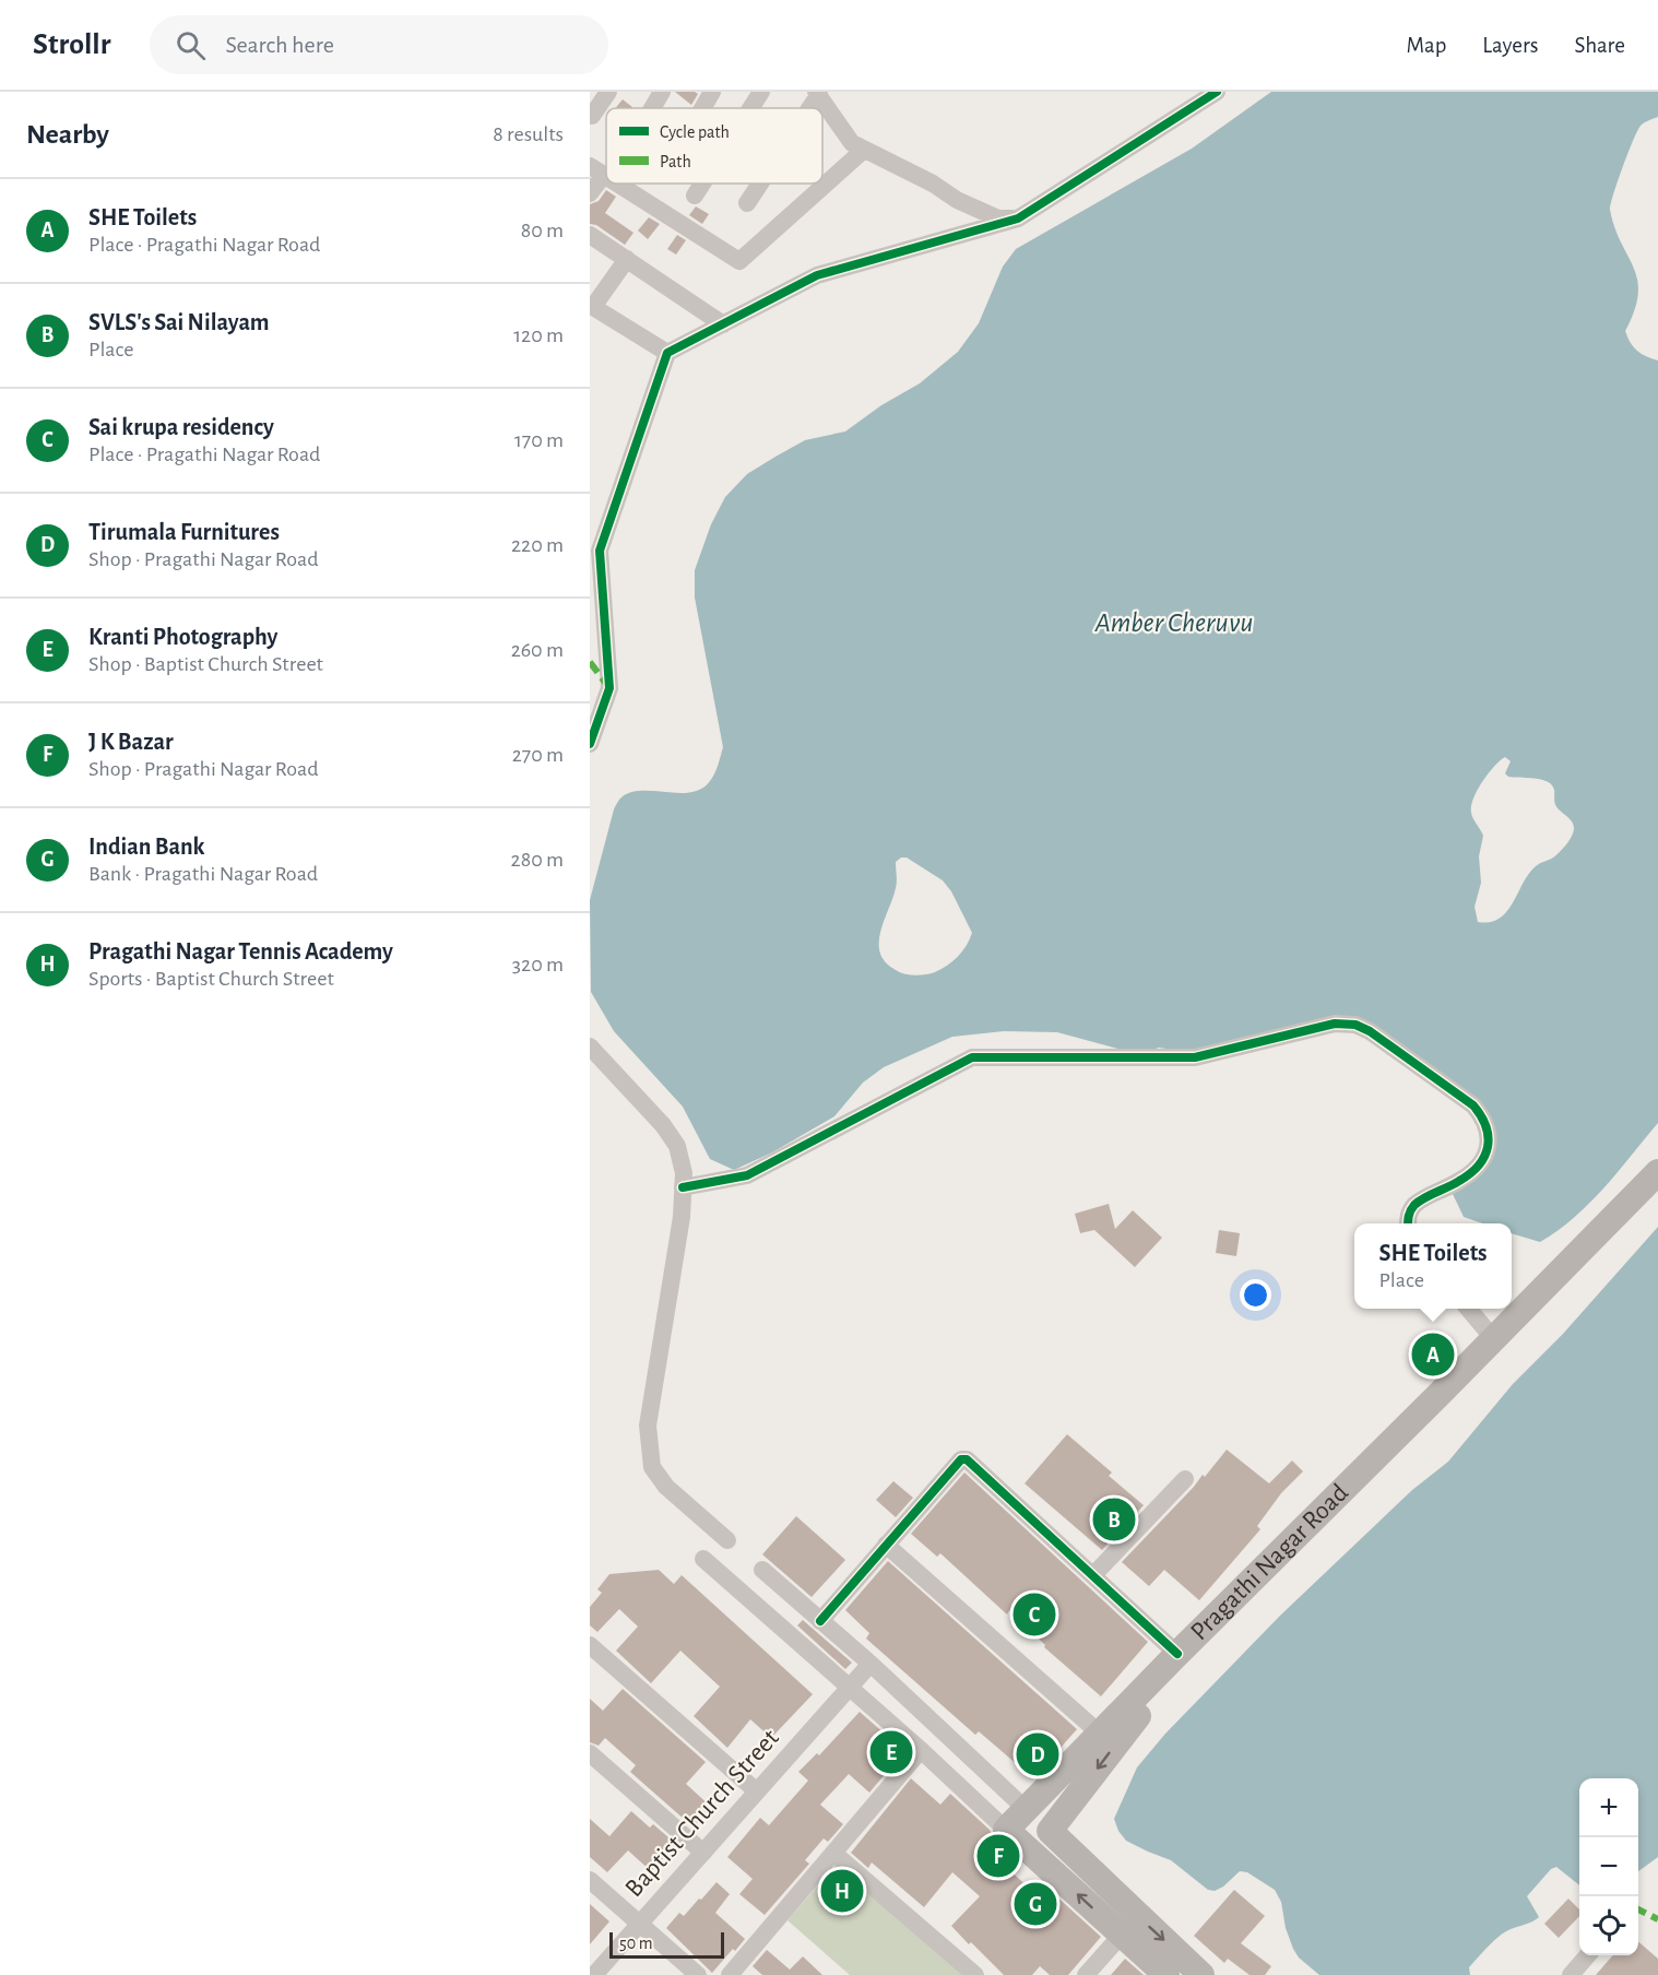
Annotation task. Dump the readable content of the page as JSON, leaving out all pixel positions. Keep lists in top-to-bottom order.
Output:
{
  "streets": {
    "main road": ["Pragathi Nagar Road"],
    "street": ["Baptist Church Street"]
  },
  "water": ["Amber Cheruvu"],
  "legend": ["Cycle path", "Path"],
  "scale_bar": "50 m",
  "page": {
    "header": "Strollr",
    "search": "Search here",
    "nav": ["Map", "Layers", "Share"],
    "heading": ["Nearby", "8 results"],
    "list": [
      {
        "mark": "A",
        "name": "SHE Toilets",
        "note": "Place · Pragathi Nagar Road",
        "value": "80 m"
      },
      {
        "mark": "B",
        "name": "SVLS's Sai Nilayam",
        "note": "Place",
        "value": "120 m"
      },
      {
        "mark": "C",
        "name": "Sai krupa residency",
        "note": "Place · Pragathi Nagar Road",
        "value": "170 m"
      },
      {
        "mark": "D",
        "name": "Tirumala Furnitures",
        "note": "Shop · Pragathi Nagar Road",
        "value": "220 m"
      },
      {
        "mark": "E",
        "name": "Kranti Photography",
        "note": "Shop · Baptist Church Street",
        "value": "260 m"
      },
      {
        "mark": "F",
        "name": "J K Bazar",
        "note": "Shop · Pragathi Nagar Road",
        "value": "270 m"
      },
      {
        "mark": "G",
        "name": "Indian Bank",
        "note": "Bank · Pragathi Nagar Road",
        "value": "280 m"
      },
      {
        "mark": "H",
        "name": "Pragathi Nagar Tennis Academy",
        "note": "Sports · Baptist Church Street",
        "value": "320 m"
      }
    ],
    "popup": ["SHE Toilets", "Place"],
    "pins": [
      "A",
      "B",
      "C",
      "E",
      "D",
      "F",
      "H",
      "G"
    ],
    "map_buttons": ["+", "−"],
    "scale": "50 m"
  }
}
